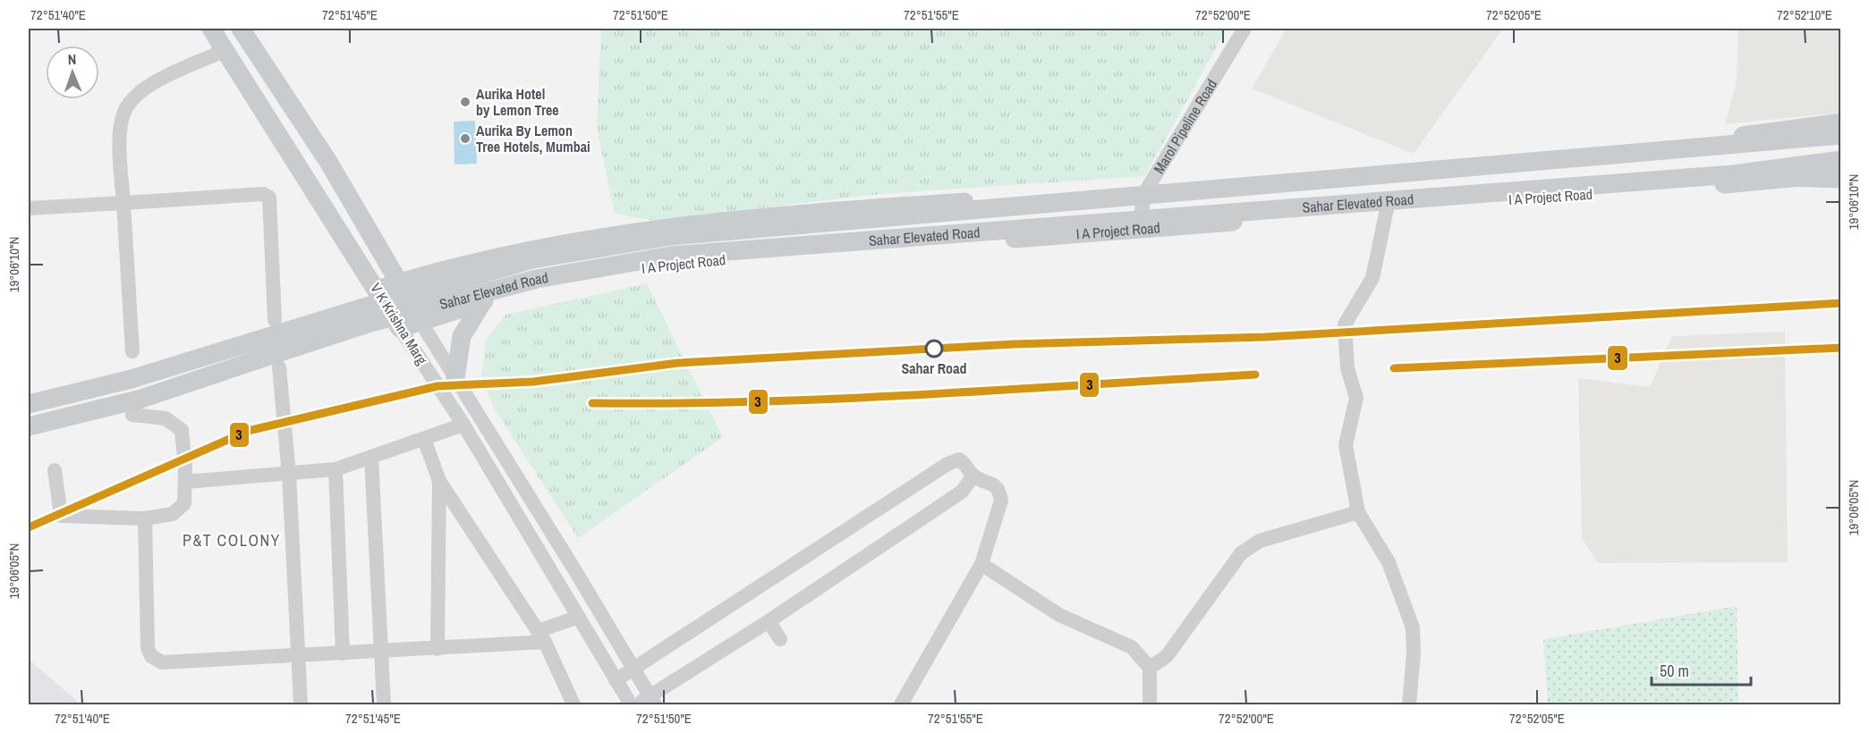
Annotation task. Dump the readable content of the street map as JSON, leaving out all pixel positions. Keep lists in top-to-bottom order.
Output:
{
  "streets": {
    "main road": ["I A Project Road", "Sahar Elevated Road", "V K Krishna Marg"],
    "street": ["Marol Pipeline Road"]
  },
  "crossings": [
    ["Marol Pipeline Road", "I A Project Road"],
    ["I A Project Road", "V K Krishna Marg"]
  ],
  "districts": ["P&T COLONY"],
  "places": ["Aurika Hotel by Lemon Tree", "Aurika By Lemon Tree Hotels, Mumbai", "Sahar Road"],
  "lines": ["transit line 3"],
  "scale_bar": "50 m",
  "north": "top",
  "coordinates": [
    "72°51'40\"E",
    "72°51'45\"E",
    "72°51'50\"E",
    "72°51'55\"E",
    "72°52'00\"E",
    "72°52'05\"E",
    "72°52'10\"E",
    "19°06'10\"N",
    "19°06'05\"N"
  ]
}
